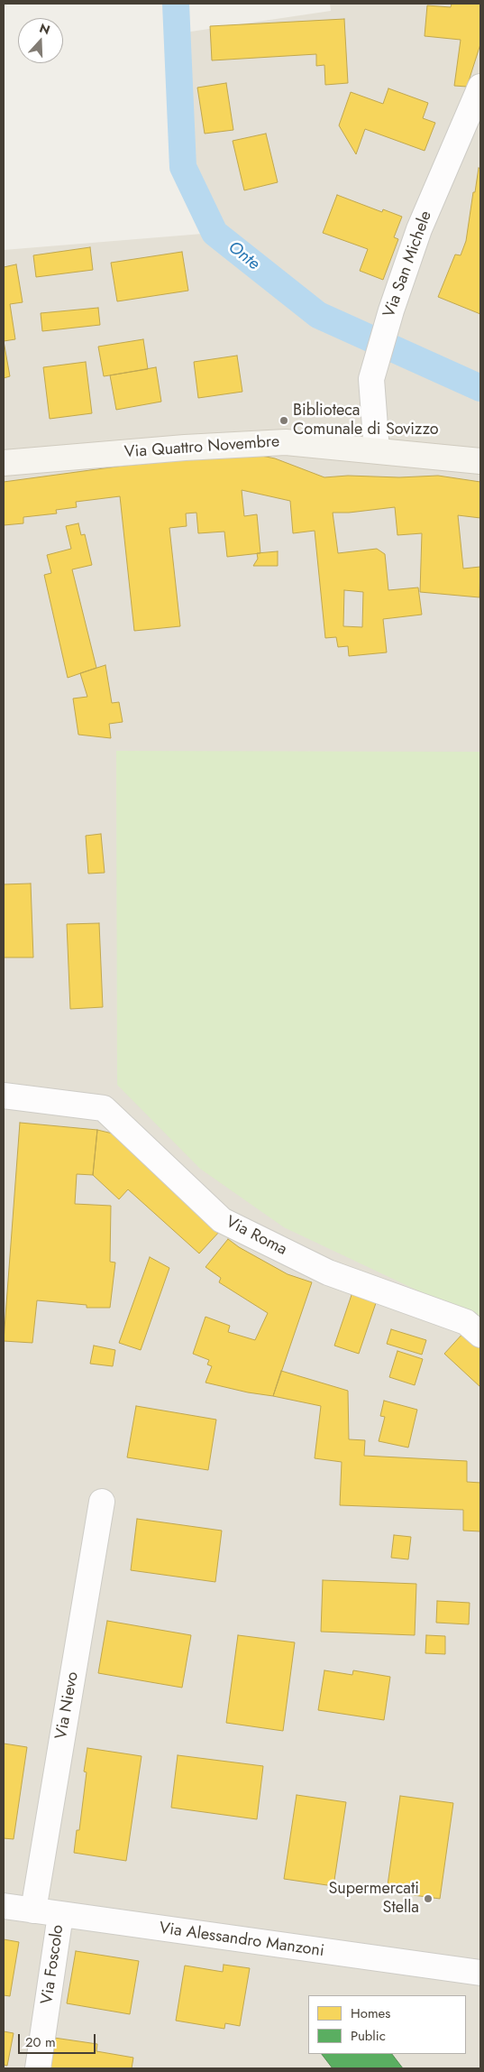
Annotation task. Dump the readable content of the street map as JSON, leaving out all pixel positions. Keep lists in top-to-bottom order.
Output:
{
  "streets": {
    "street": [
      "Via San Michele",
      "Via Quattro Novembre",
      "Via Roma",
      "Via Nievo",
      "Via Alessandro Manzoni",
      "Via Foscolo"
    ]
  },
  "crossings": [
    ["Via San Michele", "Via Quattro Novembre"],
    ["Via Nievo", "Via Alessandro Manzoni"],
    ["Via Alessandro Manzoni", "Via Foscolo"]
  ],
  "water": ["Onte"],
  "places": ["Biblioteca Comunale di Sovizzo", "Supermercati Stella"],
  "legend": ["Homes", "Public"],
  "scale_bar": "20 m",
  "north": "top"
}
